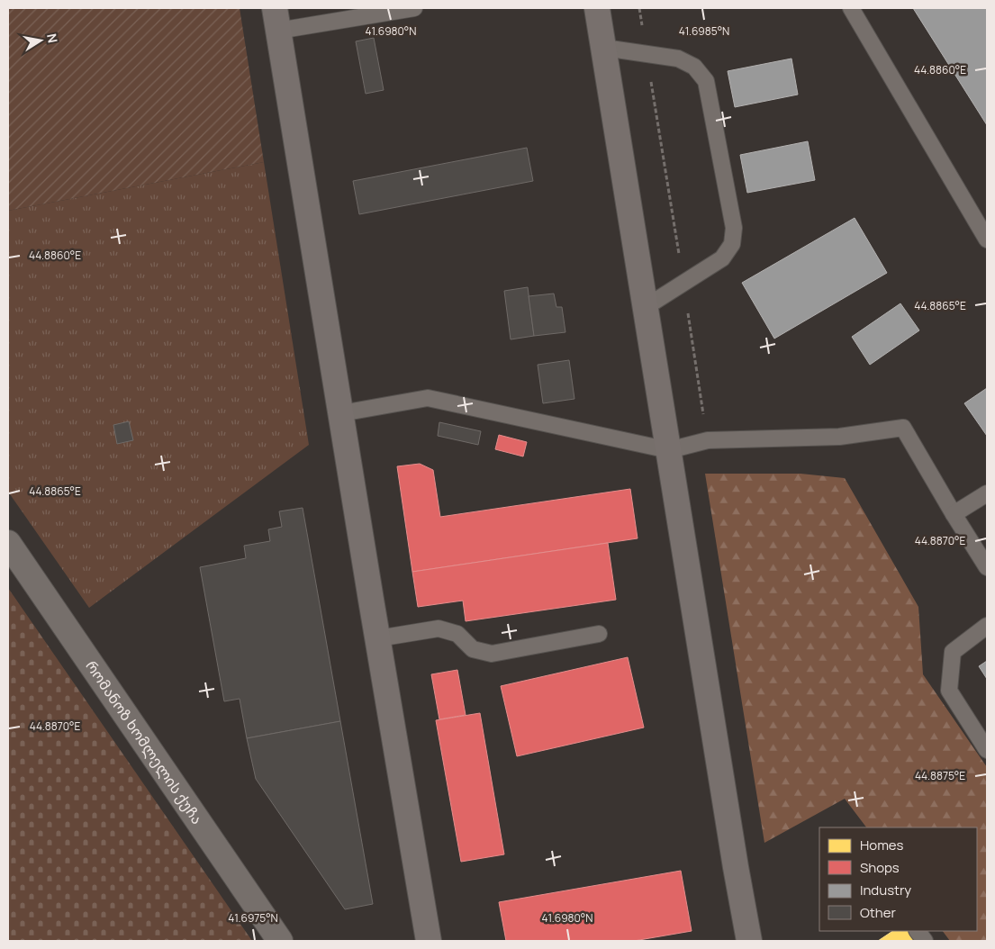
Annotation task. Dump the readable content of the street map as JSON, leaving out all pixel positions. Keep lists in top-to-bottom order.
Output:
{
  "streets": {
    "street": ["რომანოზ ხომლელის ქუჩა"]
  },
  "legend": [
    "Homes",
    "Shops",
    "Industry",
    "Other"
  ],
  "north": "right",
  "coordinates": [
    "41.6980°N",
    "41.6985°N",
    "44.8860°E",
    "44.8865°E",
    "44.8870°E",
    "44.8875°E",
    "41.6975°N"
  ]
}
